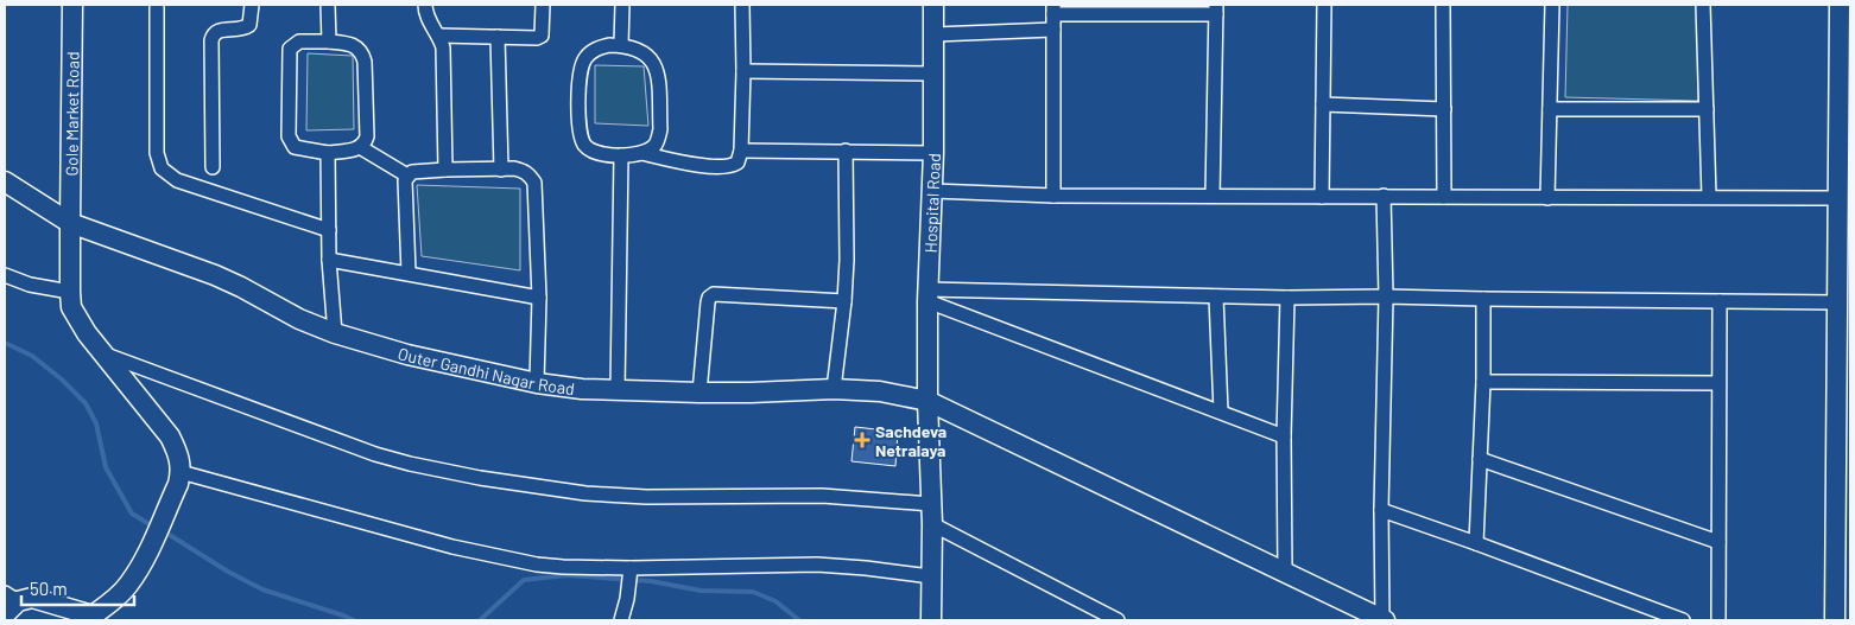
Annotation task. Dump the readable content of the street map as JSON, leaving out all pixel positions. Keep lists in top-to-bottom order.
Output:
{
  "streets": {
    "street": ["Gole Market Road", "Hospital Road", "Outer Gandhi Nagar Road"]
  },
  "crossings": [
    ["Gole Market Road", "Outer Gandhi Nagar Road"],
    ["Hospital Road", "Outer Gandhi Nagar Road"]
  ],
  "places": {
    "health": ["Sachdeva Netralaya"]
  },
  "scale_bar": "50 m"
}
